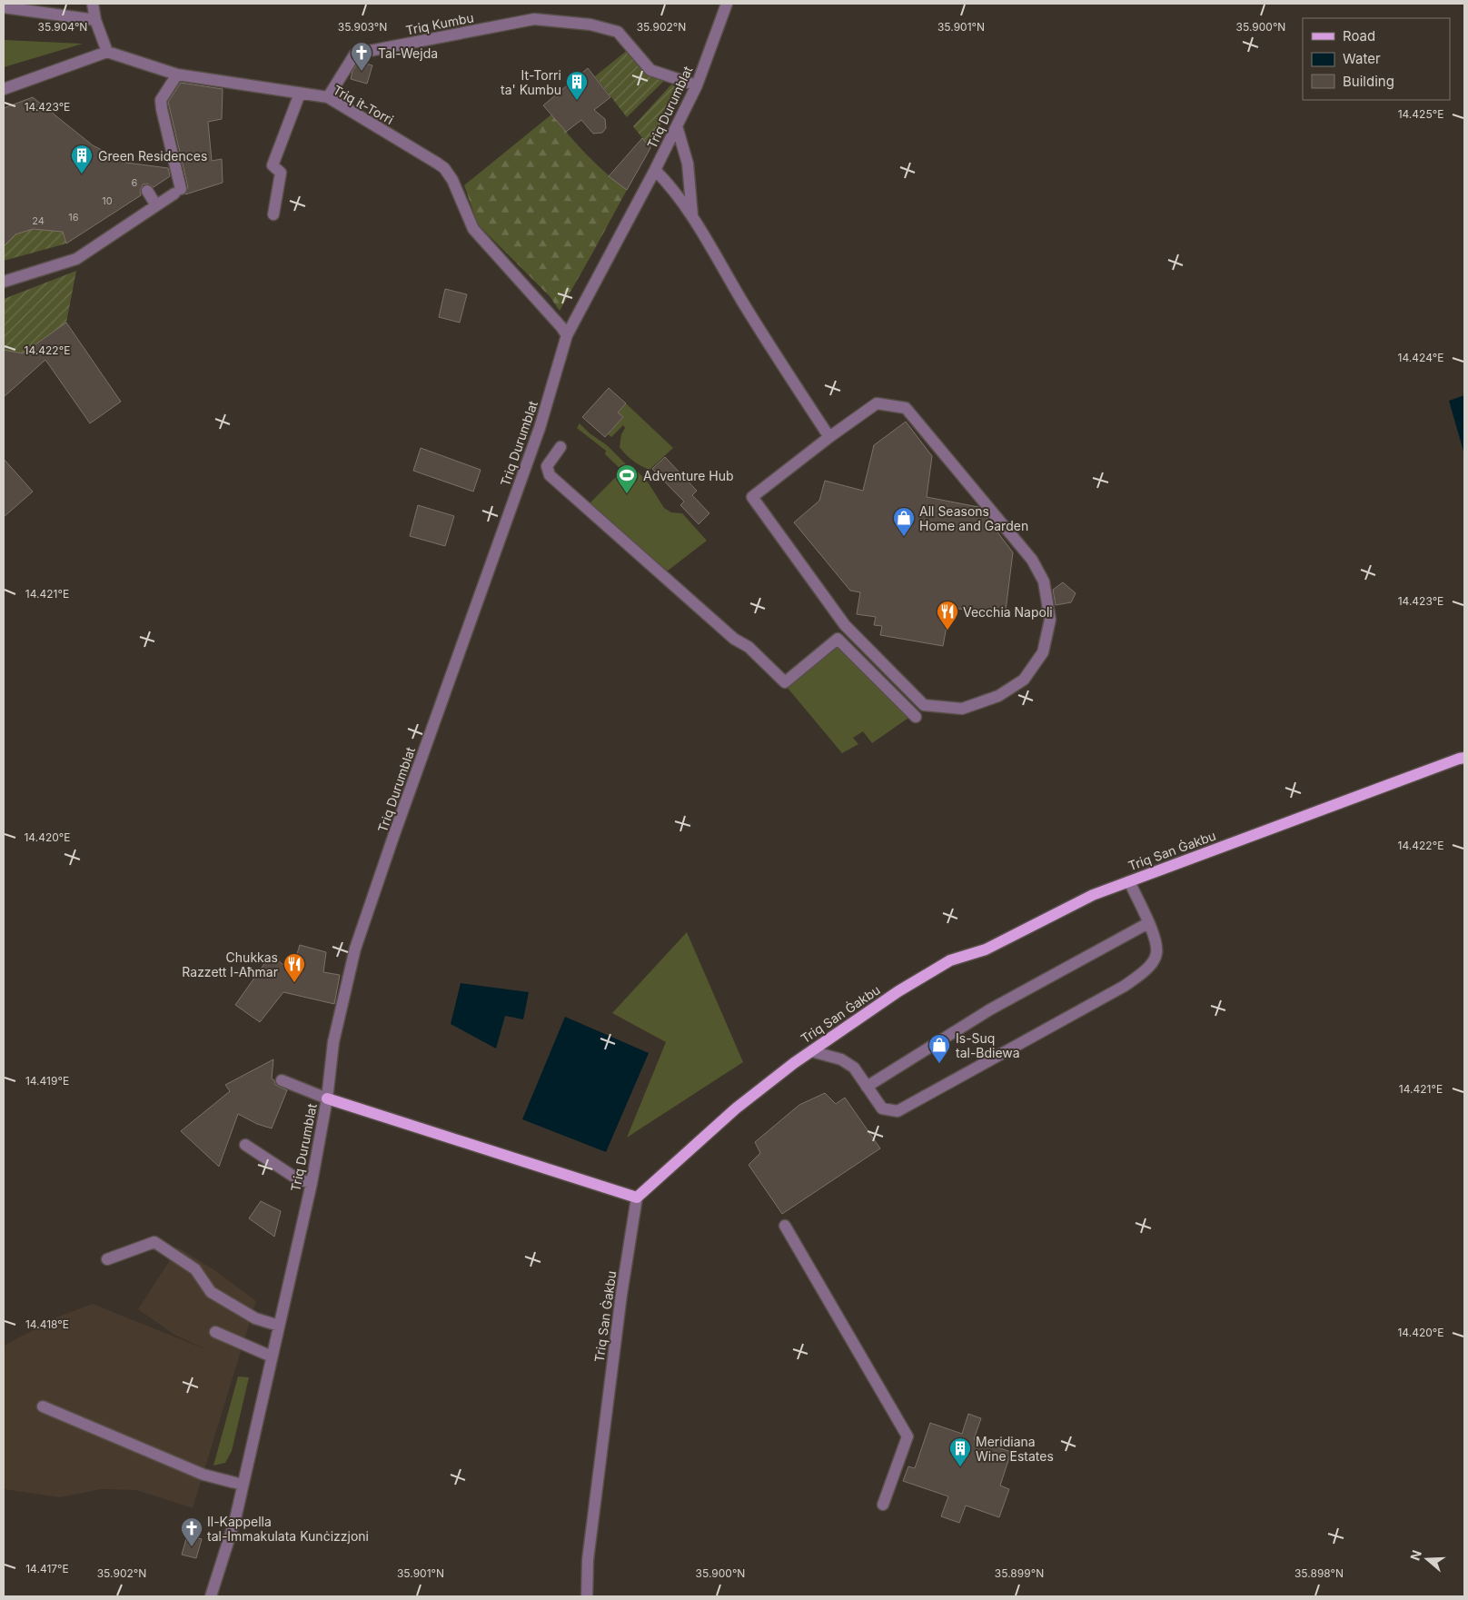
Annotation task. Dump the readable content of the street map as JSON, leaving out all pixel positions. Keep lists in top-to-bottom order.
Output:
{
  "streets": {
    "main road": ["Triq San Ġakbu"],
    "street": ["Triq Kumbu", "Triq it-Torri", "Triq Durumblat"]
  },
  "crossings": [
    ["Triq Kumbu", "Triq it-Torri"],
    ["Triq Kumbu", "Triq Durumblat"],
    ["Triq it-Torri", "Triq Durumblat"]
  ],
  "places": {
    "church": ["Tal-Wejda", "Il-Kappella tal-Immakulata Kunċizzjoni"],
    "building": ["It-Torri ta' Kumbu", "Green Residences", "Meridiana Wine Estates"],
    "sports": ["Adventure Hub"],
    "shop": ["All Seasons Home and Garden", "Is-Suq tal-Bdiewa"],
    "restaurant": ["Vecchia Napoli", "Chukkas Razzett l-Aħmar"]
  },
  "house_numbers": [
    "6",
    "10",
    "16",
    "24"
  ],
  "legend": ["Road", "Water", "Building"],
  "north": "left",
  "coordinates": [
    "35.904°N",
    "35.903°N",
    "35.902°N",
    "35.901°N",
    "35.900°N",
    "14.423°E",
    "14.425°E",
    "14.422°E",
    "14.424°E",
    "14.421°E",
    "14.420°E",
    "14.419°E",
    "14.418°E",
    "14.417°E",
    "35.899°N",
    "35.898°N"
  ]
}
